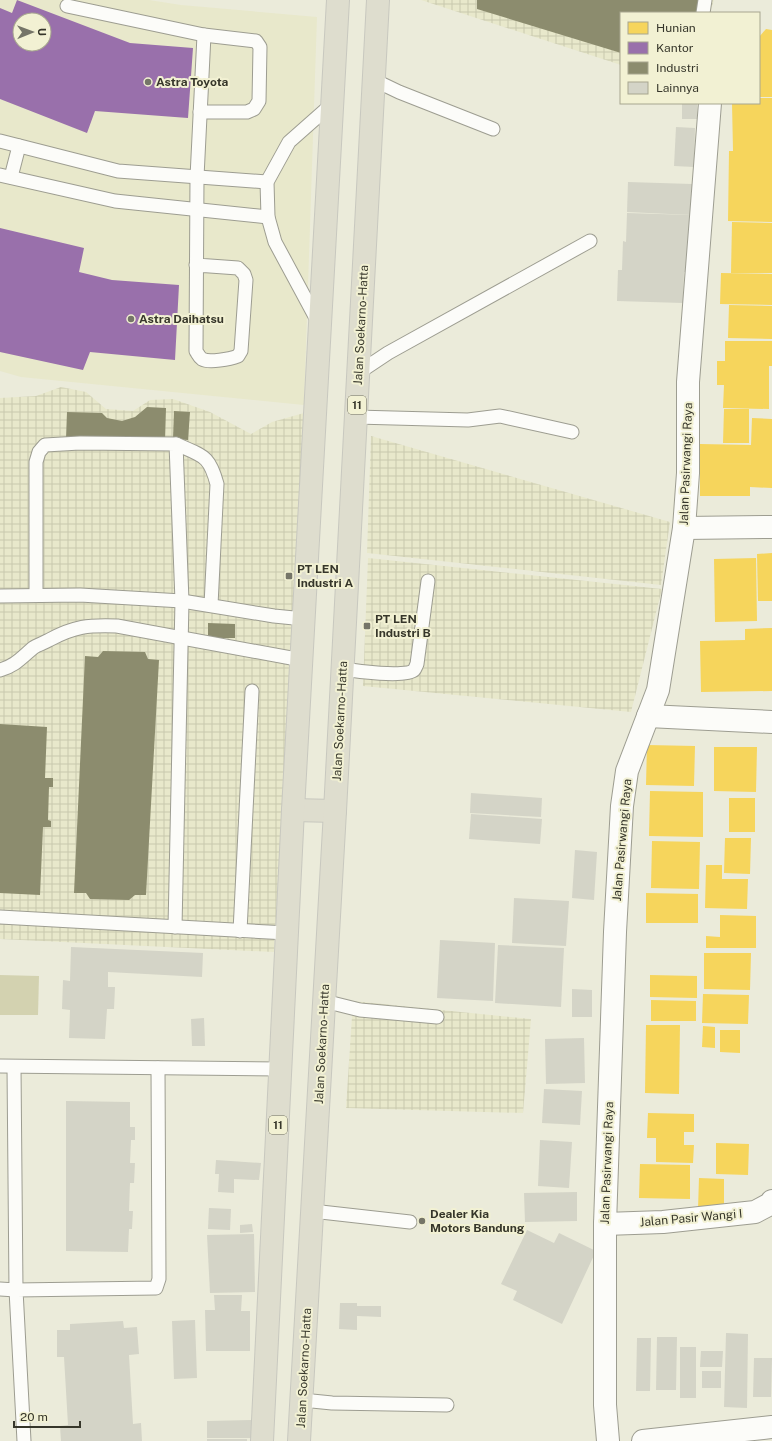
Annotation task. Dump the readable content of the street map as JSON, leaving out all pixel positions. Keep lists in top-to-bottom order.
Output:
{
  "streets": {
    "highway": ["Jalan Soekarno-Hatta", "11"],
    "street": ["Jalan Pasirwangi Raya", "Jalan Pasir Wangi I"]
  },
  "crossings": [
    ["Jalan Pasirwangi Raya", "Jalan Pasir Wangi I"]
  ],
  "places": {
    "other": ["Astra Toyota", "Astra Daihatsu", "Dealer Kia Motors Bandung"],
    "transit": ["PT LEN Industri A", "PT LEN Industri B"]
  },
  "legend": [
    "Hunian",
    "Kantor",
    "Industri",
    "Lainnya"
  ],
  "scale_bar": "20 m",
  "north": "right"
}
